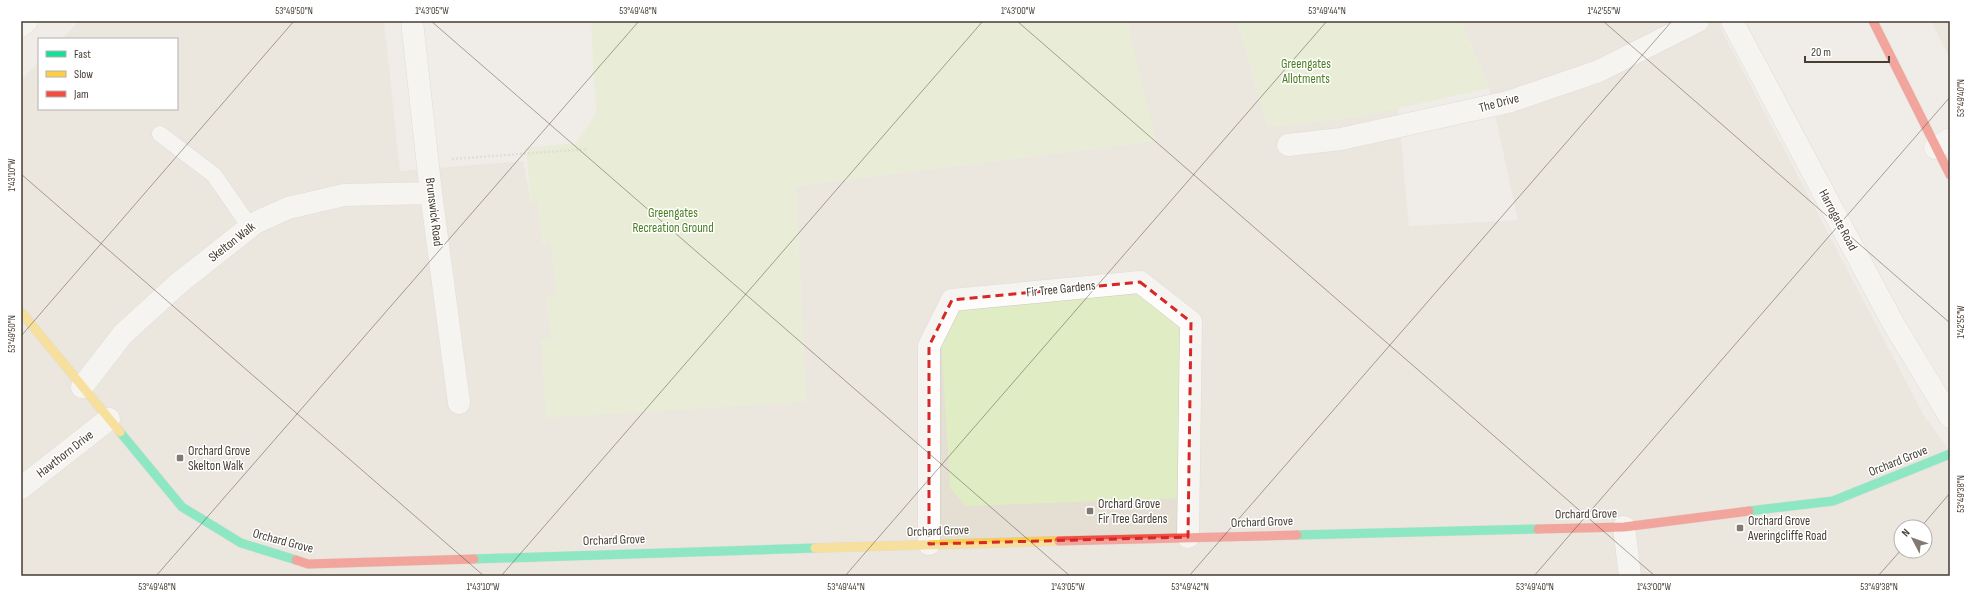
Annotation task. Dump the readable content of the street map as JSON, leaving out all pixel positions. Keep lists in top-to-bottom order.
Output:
{
  "streets": {
    "main road": ["Orchard Grove"],
    "street": [
      "The Drive",
      "Brunswick Road",
      "Harrogate Road",
      "Skelton Walk",
      "Fir Tree Gardens",
      "Hawthorn Drive"
    ]
  },
  "crossings": [
    ["Brunswick Road", "Skelton Walk"],
    ["Skelton Walk", "Orchard Grove"],
    ["Fir Tree Gardens", "Orchard Grove"],
    ["Hawthorn Drive", "Orchard Grove"]
  ],
  "parks": ["Greengates Allotments", "Greengates Recreation Ground"],
  "places": {
    "transit": ["Orchard Grove Skelton Walk", "Orchard Grove Fir Tree Gardens", "Orchard Grove Averingcliffe Road"]
  },
  "legend": ["Fast", "Slow", "Jam"],
  "scale_bar": "20 m",
  "north": "top left",
  "coordinates": [
    "53°49'50\"N",
    "1°43'05\"W",
    "53°49'48\"N",
    "1°43'00\"W",
    "53°49'44\"N",
    "1°42'55\"W",
    "53°49'40\"N",
    "1°43'10\"W",
    "53°49'38\"N",
    "53°49'42\"N"
  ]
}
